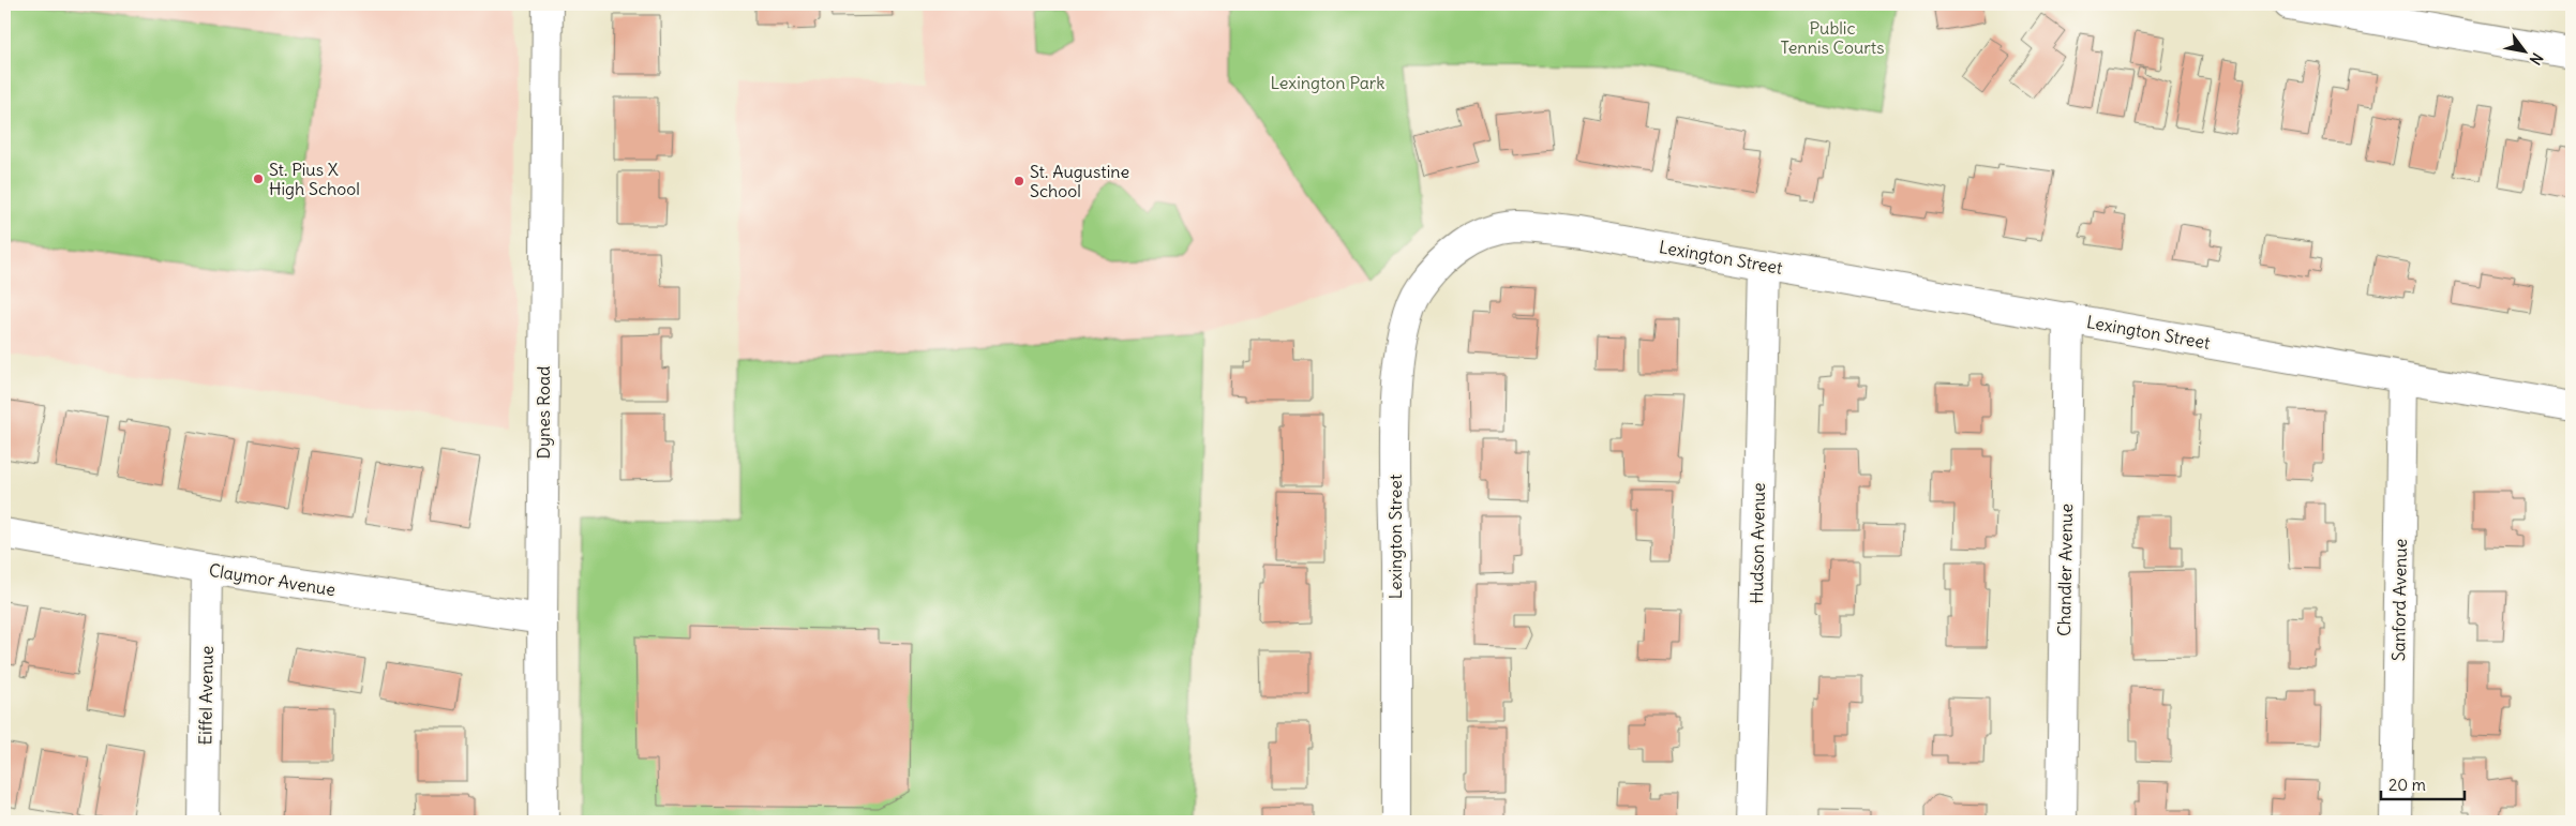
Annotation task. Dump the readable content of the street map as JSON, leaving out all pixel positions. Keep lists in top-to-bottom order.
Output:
{
  "streets": {
    "street": [
      "Lexington Street",
      "Dynes Road",
      "Hudson Avenue",
      "Chandler Avenue",
      "Claymor Avenue",
      "Sanford Avenue",
      "Eiffel Avenue"
    ]
  },
  "crossings": [
    ["Lexington Street", "Hudson Avenue"],
    ["Lexington Street", "Chandler Avenue"],
    ["Lexington Street", "Sanford Avenue"],
    ["Dynes Road", "Claymor Avenue"],
    ["Claymor Avenue", "Eiffel Avenue"]
  ],
  "parks": ["Public Tennis Courts", "Lexington Park"],
  "places": ["St. Pius X High School", "St. Augustine School"],
  "scale_bar": "20 m",
  "north": "bottom right"
}
